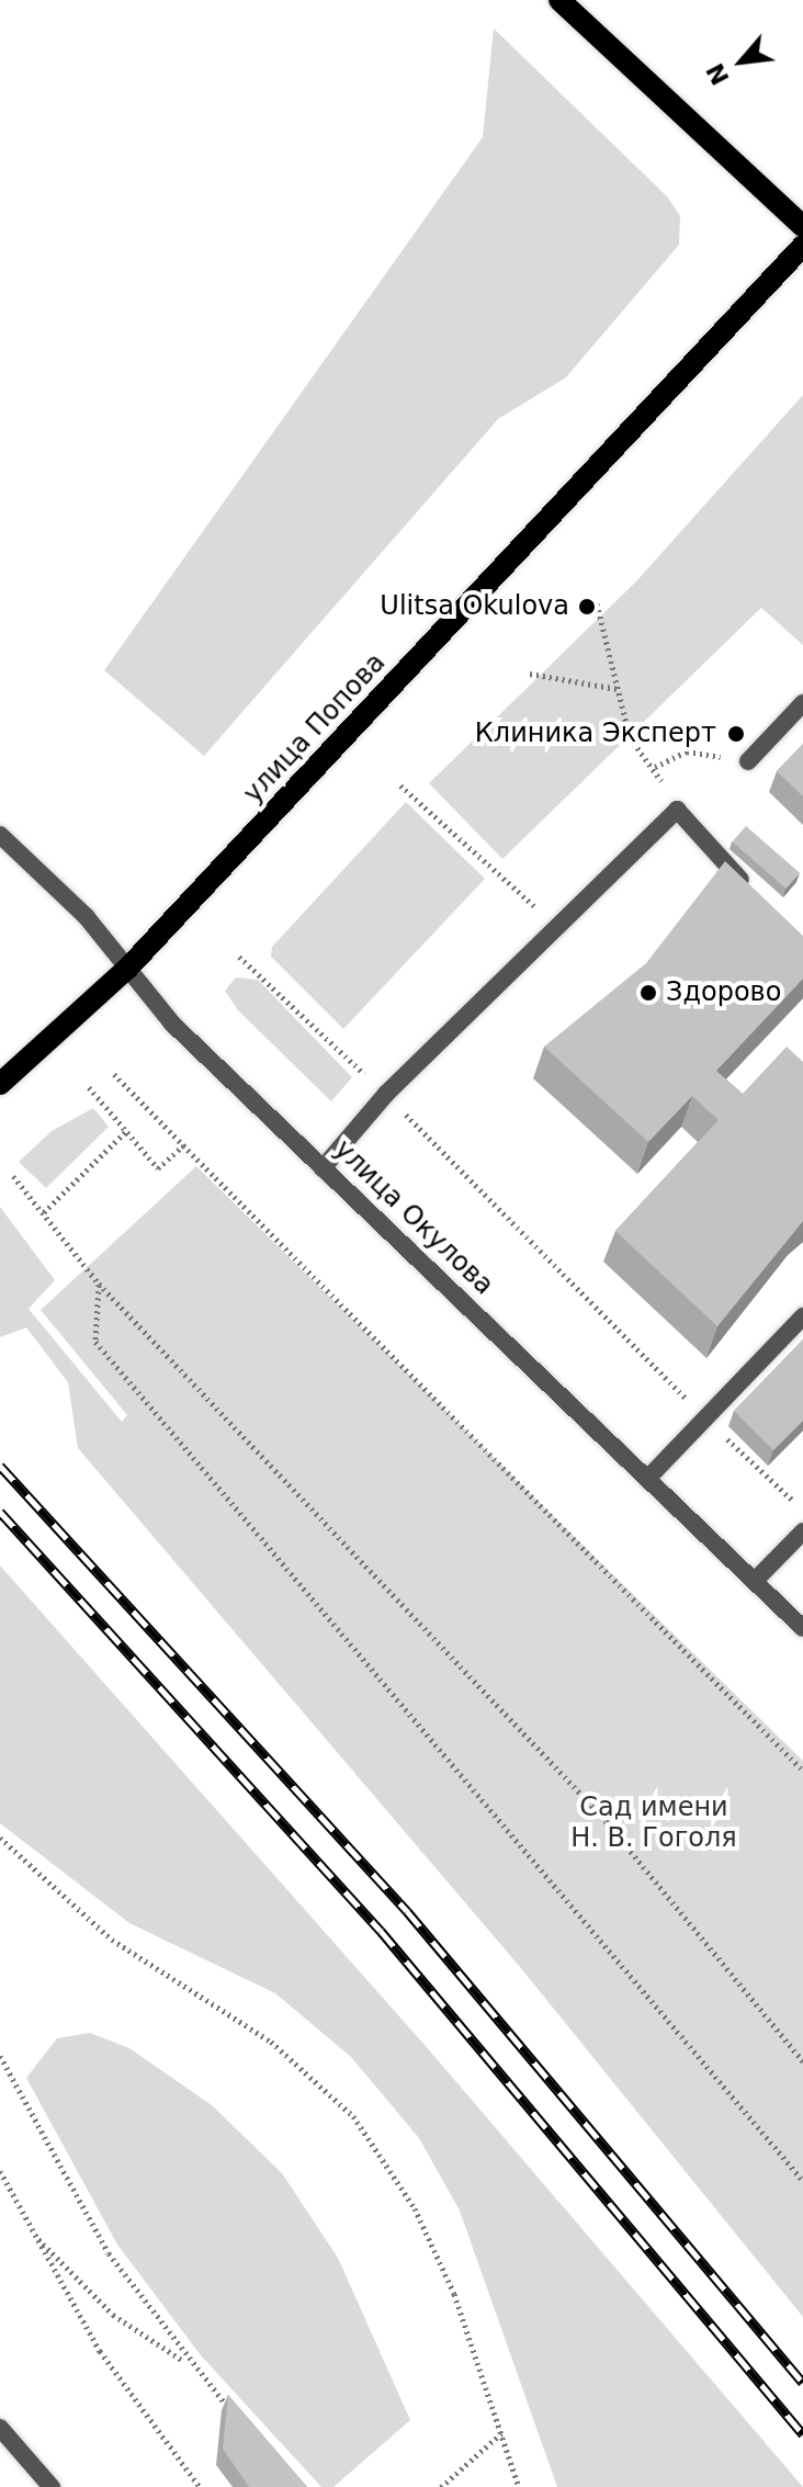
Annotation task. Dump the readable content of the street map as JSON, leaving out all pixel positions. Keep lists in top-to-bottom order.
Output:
{
  "streets": {
    "main road": ["улица Попова"],
    "street": ["улица Окулова"]
  },
  "crossings": [
    ["улица Попова", "улица Окулова"]
  ],
  "parks": ["Сад имени Н. В. Гоголя"],
  "places": ["Ulitsa Okulova", "Клиника Эксперт", "Здорово"],
  "north": "bottom left"
}
